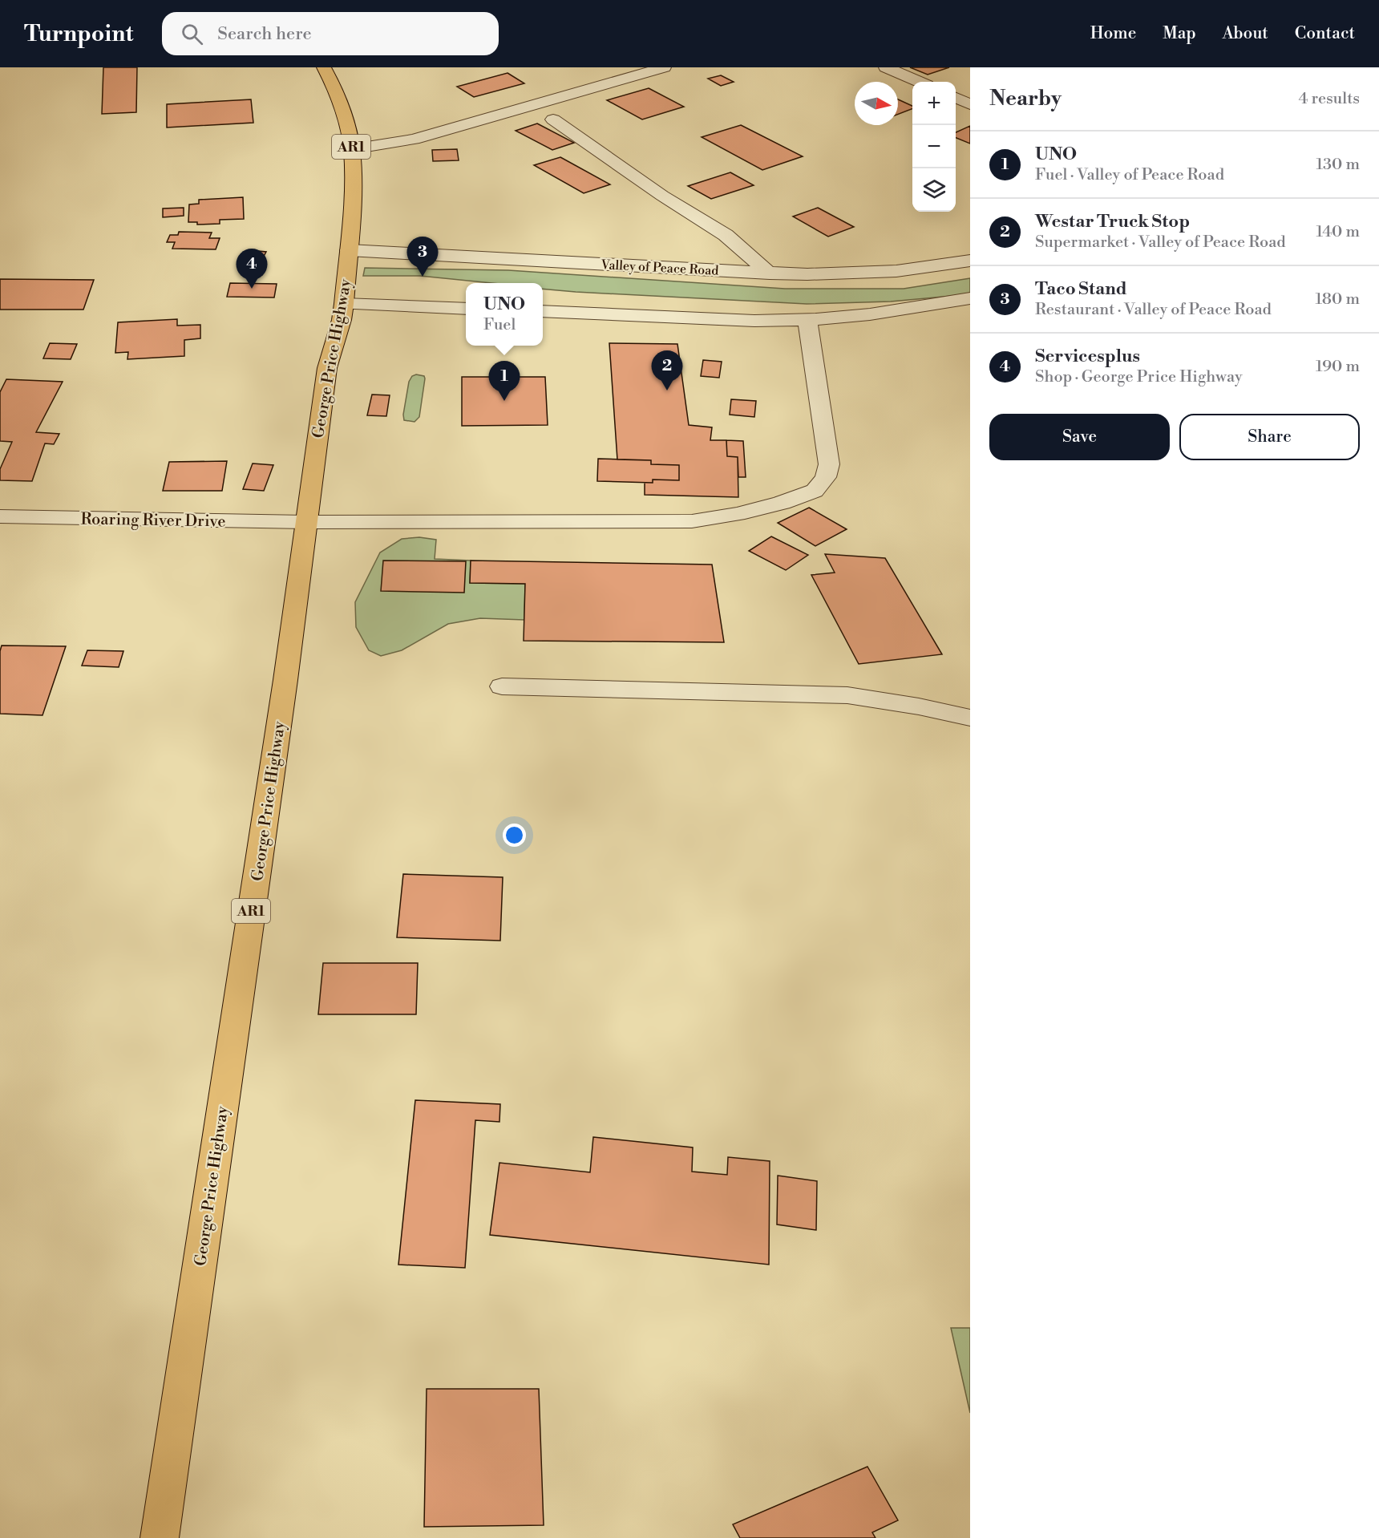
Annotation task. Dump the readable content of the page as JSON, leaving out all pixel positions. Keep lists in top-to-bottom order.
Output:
{
  "streets": {
    "highway": ["AR1", "George Price Highway"],
    "street": ["Valley of Peace Road", "Roaring River Drive"]
  },
  "crossings": [
    ["Valley of Peace Road", "George Price Highway"],
    ["George Price Highway", "Roaring River Drive"]
  ],
  "north": "right",
  "page": {
    "header": "Turnpoint",
    "search": "Search here",
    "nav": [
      "Home",
      "Map",
      "About",
      "Contact"
    ],
    "heading": ["Nearby", "4 results"],
    "map_buttons": ["+", "−"],
    "list": [
      {
        "mark": "1",
        "name": "UNO",
        "note": "Fuel · Valley of Peace Road",
        "value": "130 m"
      },
      {
        "mark": "2",
        "name": "Westar Truck Stop",
        "note": "Supermarket · Valley of Peace Road",
        "value": "140 m"
      },
      {
        "mark": "3",
        "name": "Taco Stand",
        "note": "Restaurant · Valley of Peace Road",
        "value": "180 m"
      },
      {
        "mark": "4",
        "name": "Servicesplus",
        "note": "Shop · George Price Highway",
        "value": "190 m"
      }
    ],
    "pins": [
      "3",
      "4",
      "2",
      "1"
    ],
    "popup": ["UNO", "Fuel"],
    "buttons": ["Save", "Share"]
  }
}
